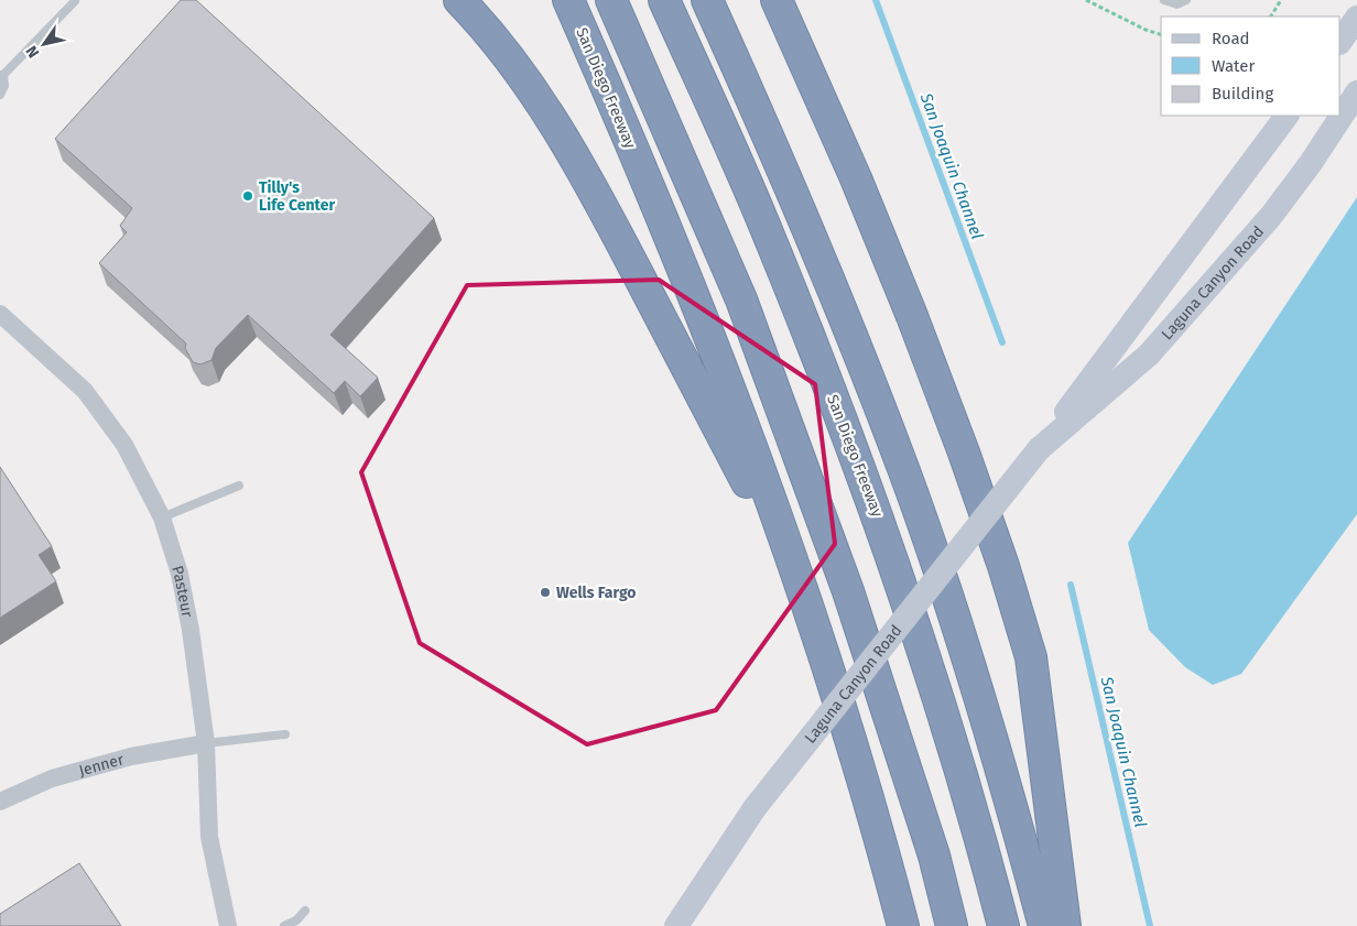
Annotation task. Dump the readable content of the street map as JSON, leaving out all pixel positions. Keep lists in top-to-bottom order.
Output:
{
  "streets": {
    "highway": ["San Diego Freeway"],
    "main road": ["Laguna Canyon Road"],
    "street": ["Pasteur", "Jenner"]
  },
  "crossings": [
    ["Pasteur", "Jenner"]
  ],
  "water": ["San Joaquin Channel"],
  "places": ["Tilly's Life Center", "Wells Fargo"],
  "legend": ["Road", "Water", "Building"],
  "north": "bottom left"
}
